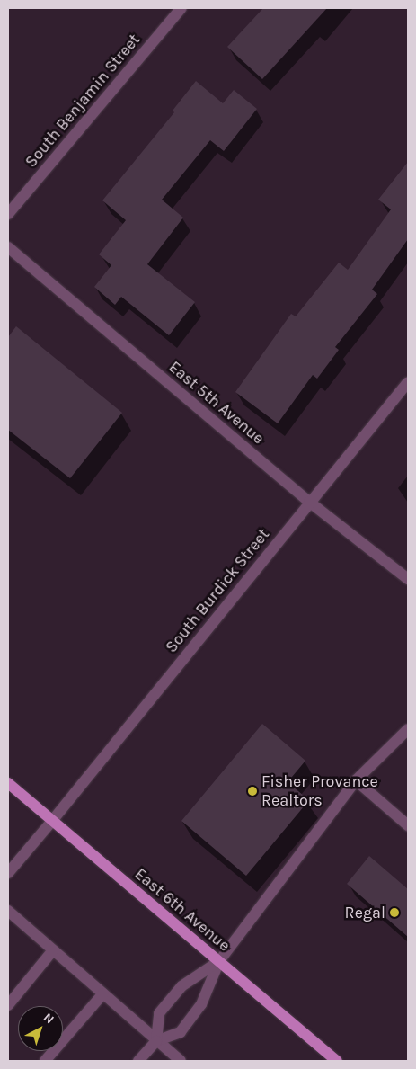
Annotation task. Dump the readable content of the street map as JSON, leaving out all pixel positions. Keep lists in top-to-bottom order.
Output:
{
  "streets": {
    "main road": ["East 6th Avenue"],
    "street": ["South Benjamin Street", "East 5th Avenue", "South Burdick Street"]
  },
  "crossings": [
    ["East 5th Avenue", "South Burdick Street"],
    ["South Burdick Street", "East 6th Avenue"]
  ],
  "places": ["Fisher Provance Realtors", "Regal"],
  "north": "top right"
}
